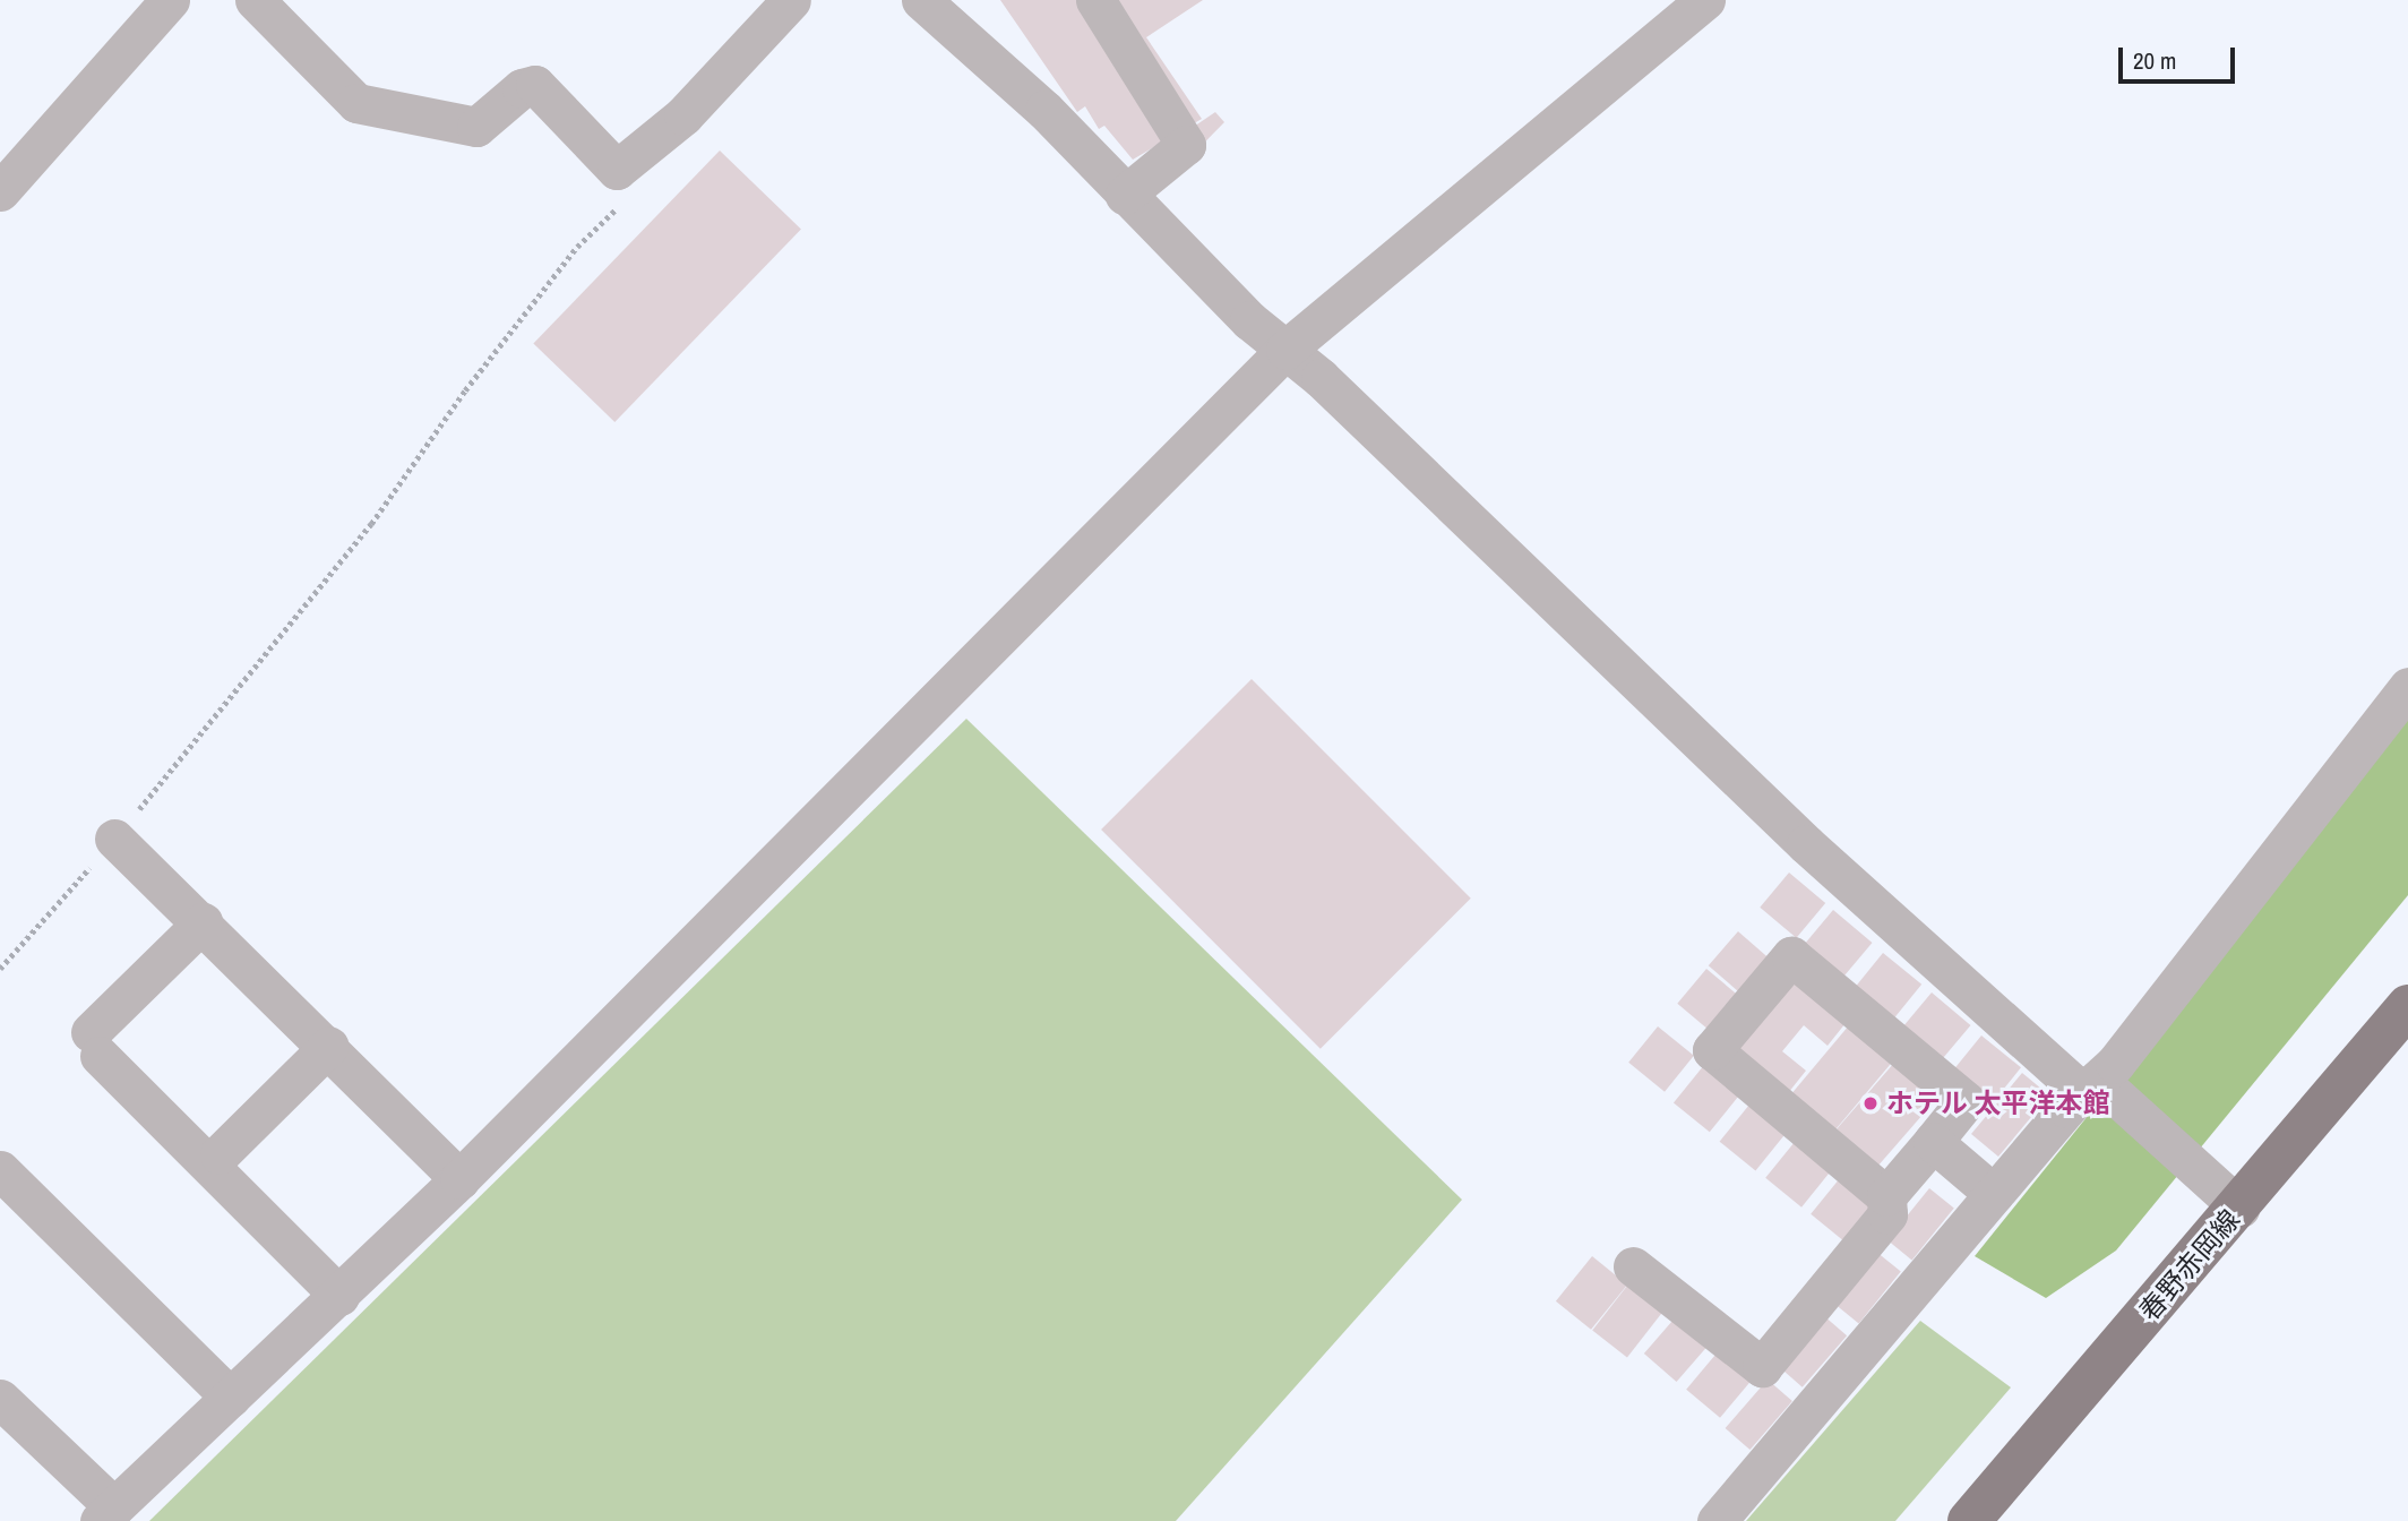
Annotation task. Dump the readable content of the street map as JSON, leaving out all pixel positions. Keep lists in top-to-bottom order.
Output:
{
  "streets": {
    "main road": ["春野赤岡線"]
  },
  "places": ["ホテル 太平洋本館"],
  "scale_bar": "20 m"
}
